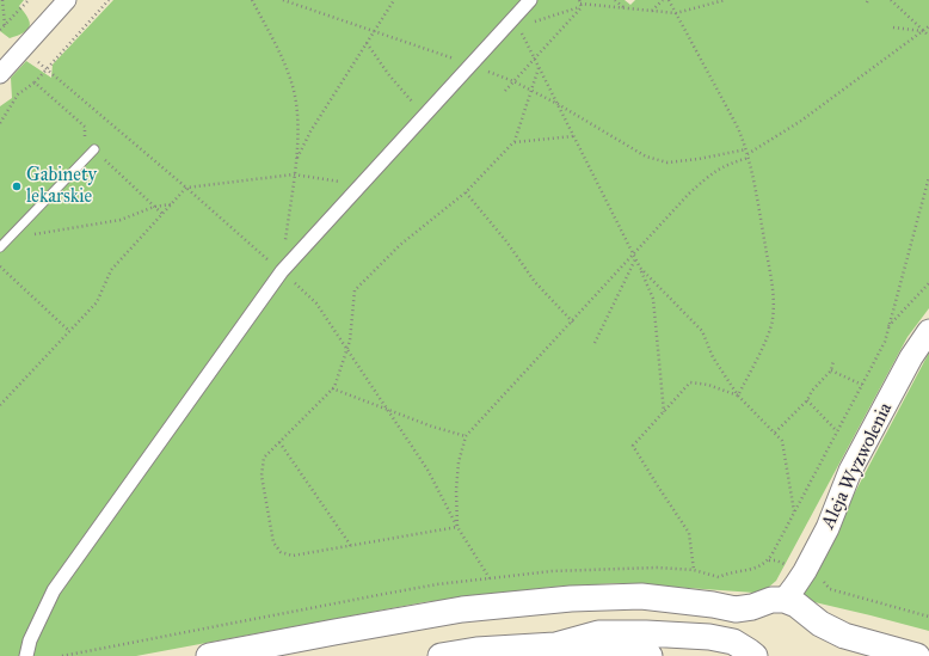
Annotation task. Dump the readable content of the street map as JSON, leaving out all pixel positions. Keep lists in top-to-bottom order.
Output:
{
  "streets": {
    "street": ["Aleja Wyzwolenia"]
  },
  "places": ["Gabinety lekarskie"]
}
